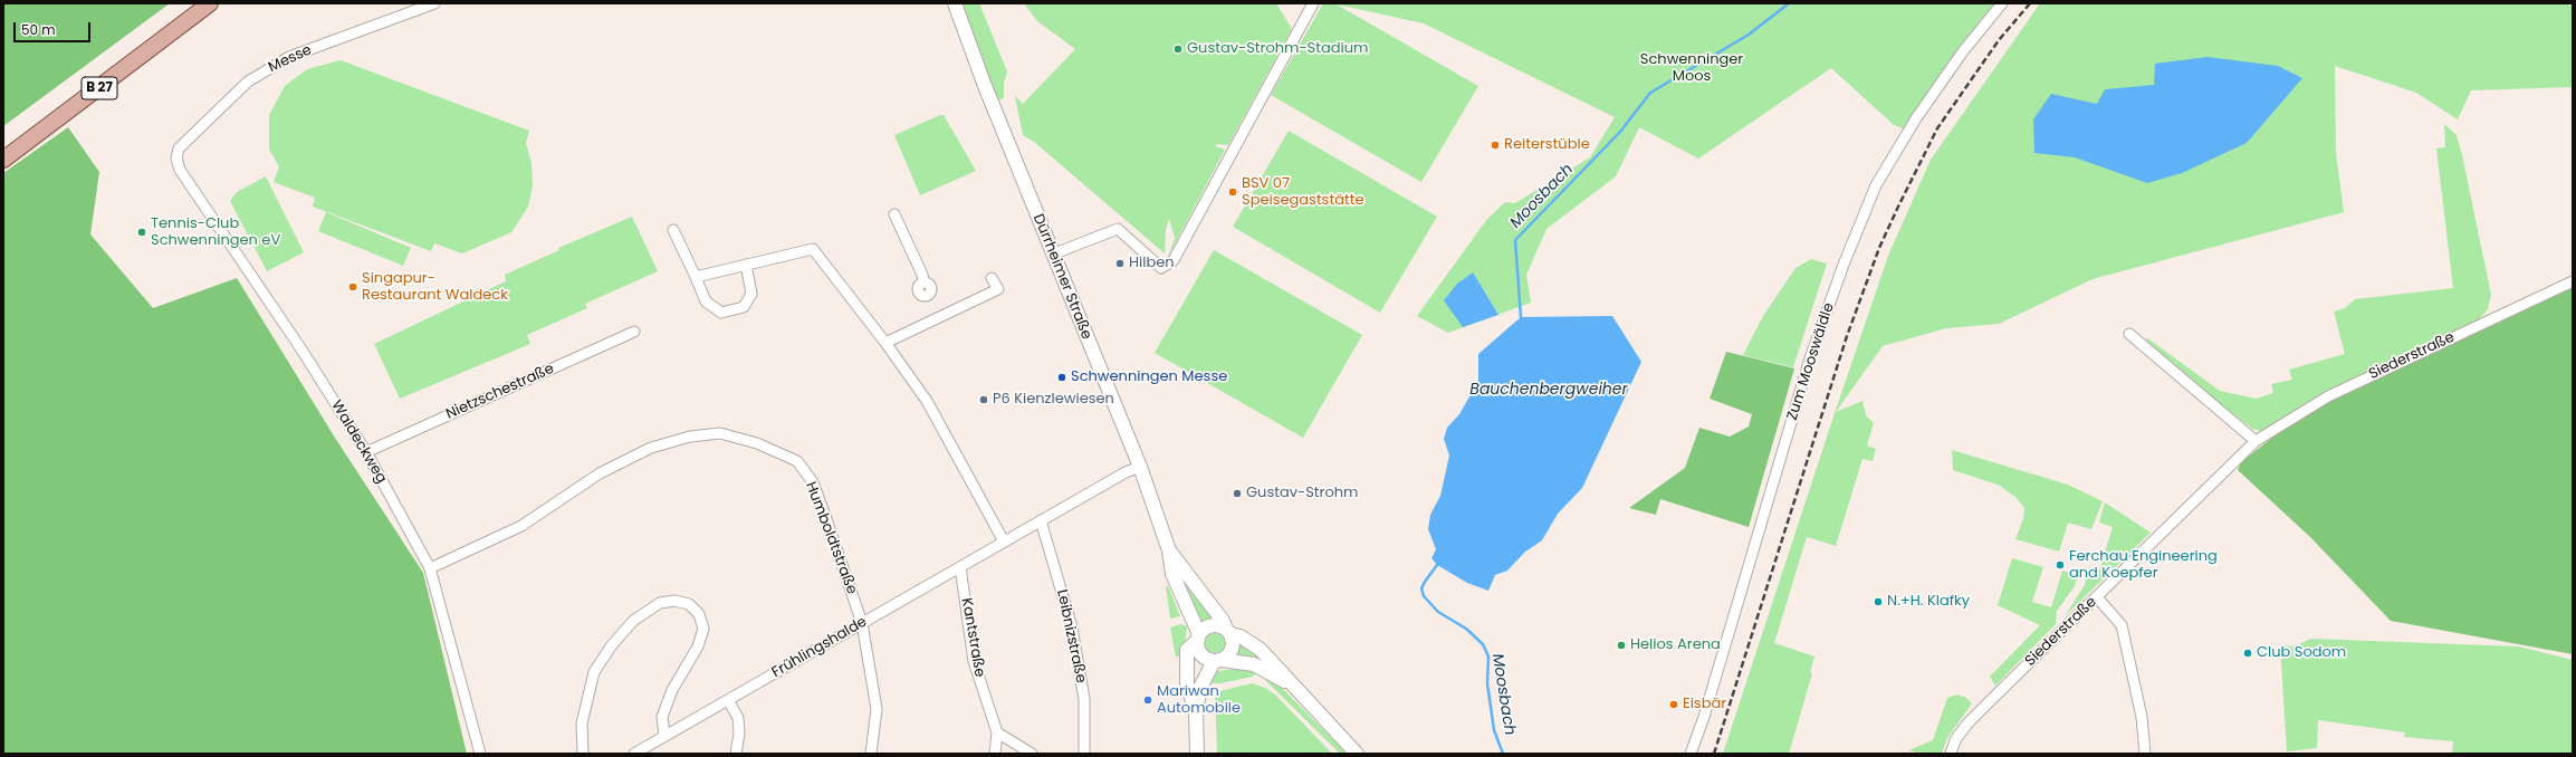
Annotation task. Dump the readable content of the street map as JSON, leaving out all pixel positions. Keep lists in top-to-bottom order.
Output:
{
  "streets": {
    "main road": ["B 27", "Dürrheimer Straße"],
    "street": [
      "Messe",
      "Siederstraße",
      "Zum Mooswäldle",
      "Nietzschestraße",
      "Waldeckweg",
      "Humboldtstraße",
      "Leibnizstraße",
      "Kantstraße",
      "Frühlingshalde"
    ]
  },
  "crossings": [
    ["Messe", "Waldeckweg"],
    ["Dürrheimer Straße", "Frühlingshalde"],
    ["Nietzschestraße", "Waldeckweg"],
    ["Waldeckweg", "Humboldtstraße"],
    ["Humboldtstraße", "Frühlingshalde"],
    ["Leibnizstraße", "Frühlingshalde"],
    ["Kantstraße", "Frühlingshalde"]
  ],
  "water": ["Moosbach", "Bauchenbergweiher"],
  "parks": ["Schwenninger Moos"],
  "places": [
    "Gustav-Strohm-Stadium",
    "Reiterstüble",
    "BSV 07 Speisegaststätte",
    "Tennis-Club Schwenningen eV",
    "Hilben",
    "Singapur- Restaurant Waldeck",
    "Schwenningen Messe",
    "P6 Kienzlewiesen",
    "Gustav-Strohm",
    "Ferchau Engineering and Koepfer",
    "N.+H. Klafky",
    "Helios Arena",
    "Club Sodom",
    "Mariwan Automobile",
    "Eisbär"
  ],
  "scale_bar": "50 m"
}
